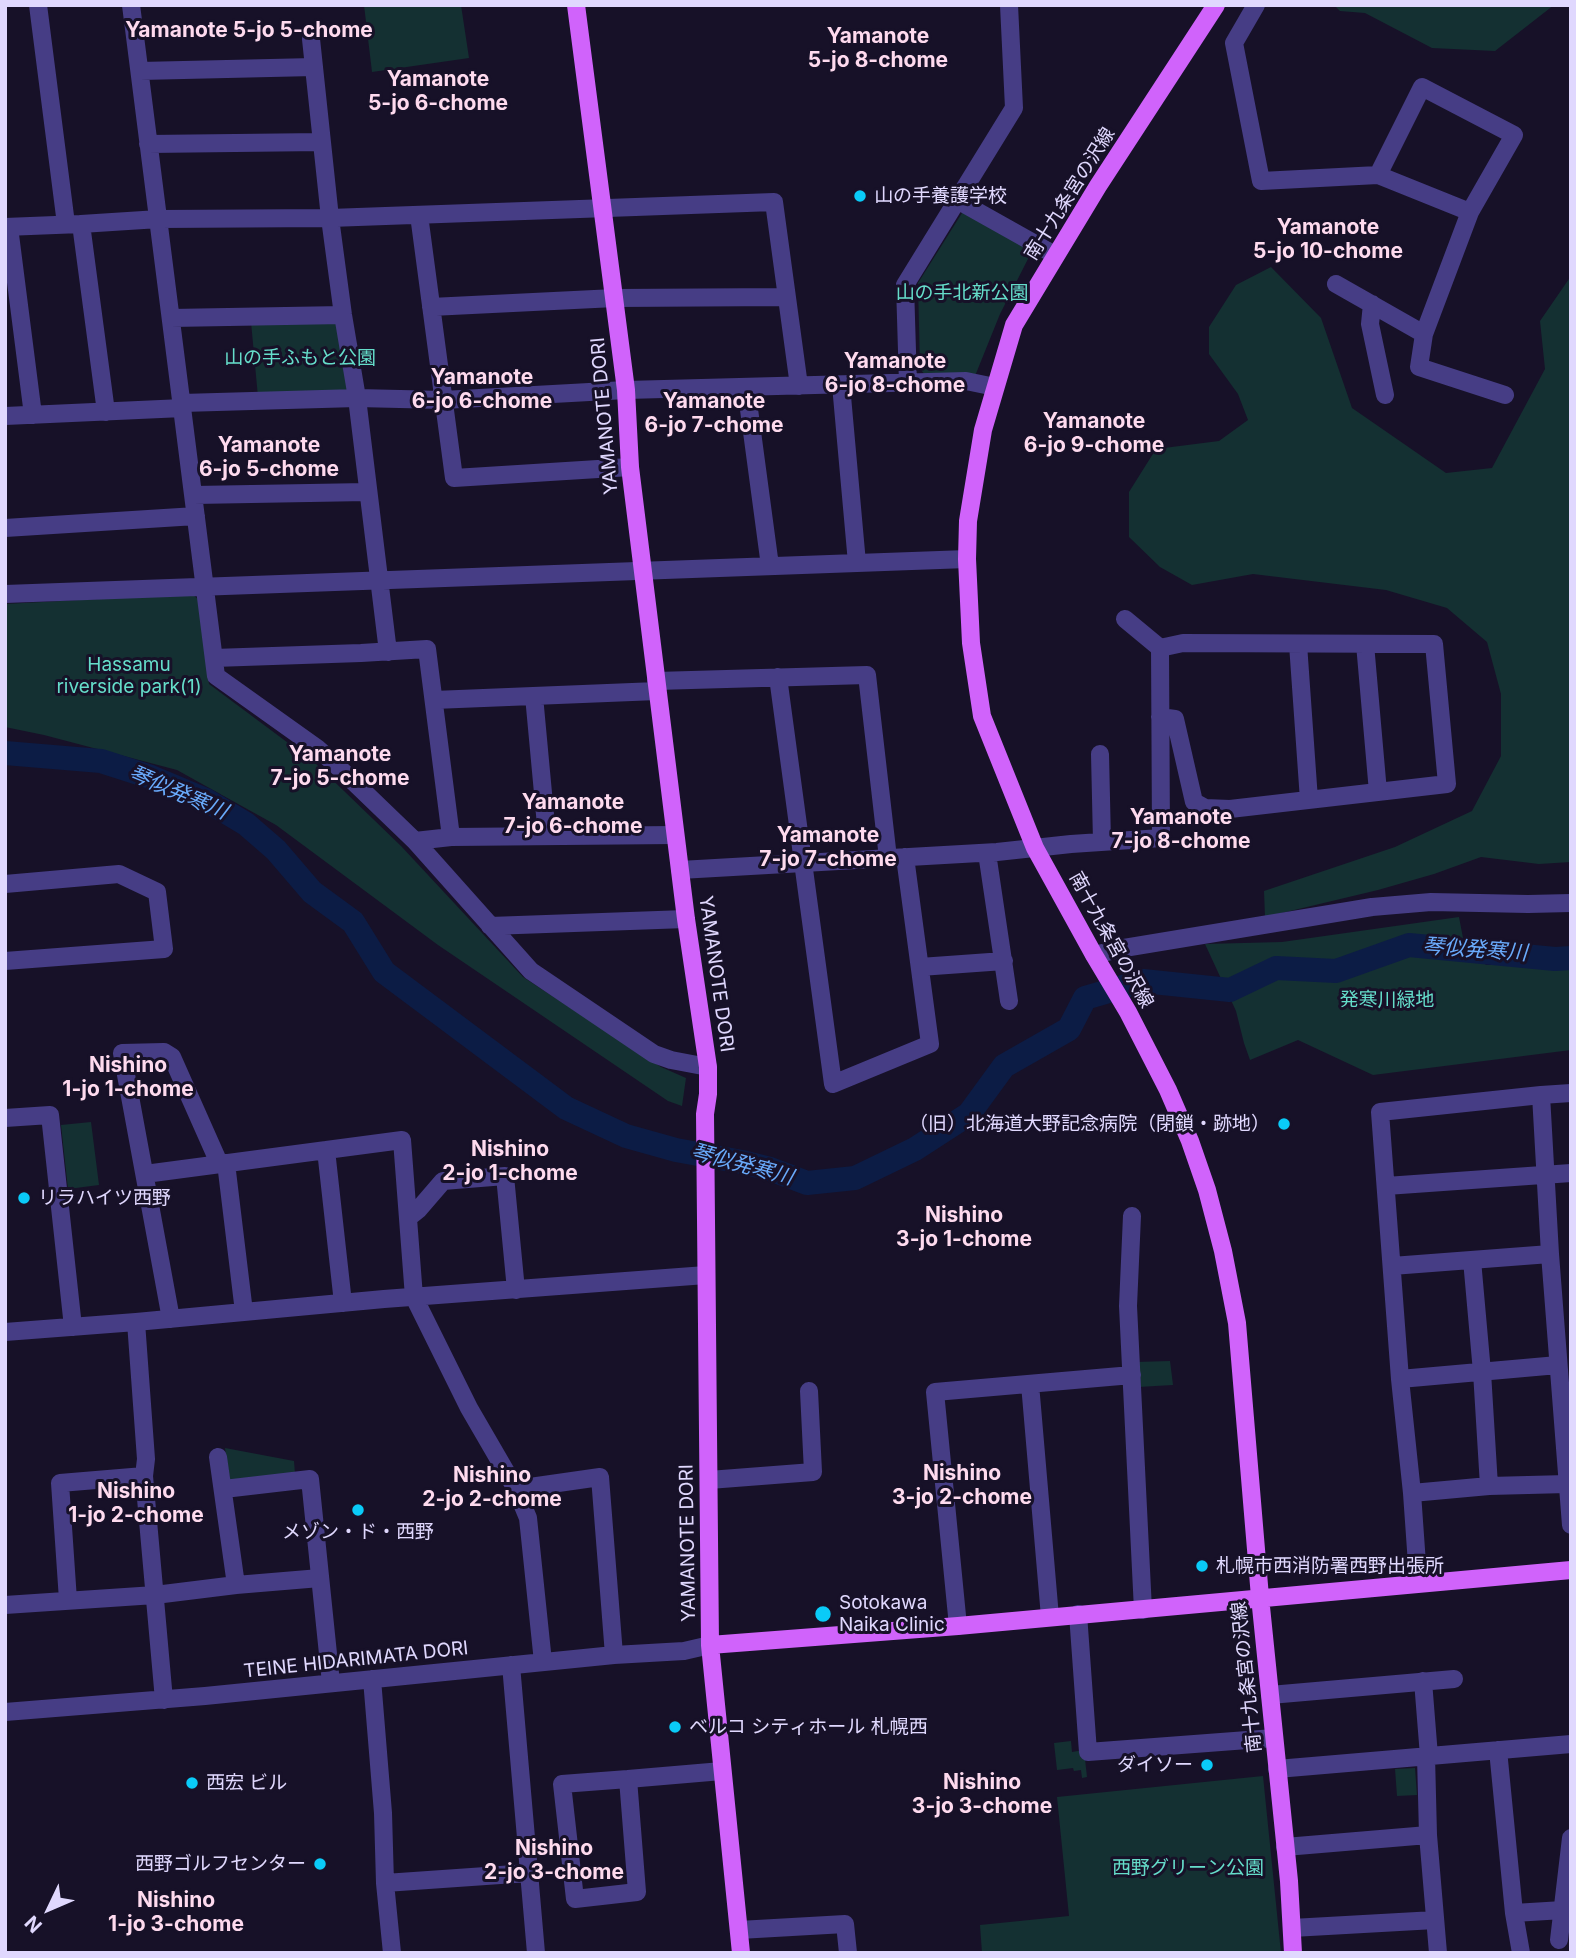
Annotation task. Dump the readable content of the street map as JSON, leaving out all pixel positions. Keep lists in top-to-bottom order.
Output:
{
  "streets": {
    "main road": ["南十九条宮の沢線", "YAMANOTE DORI"],
    "street": ["TEINE HIDARIMATA DORI"]
  },
  "crossings": [
    ["YAMANOTE DORI", "TEINE HIDARIMATA DORI"]
  ],
  "districts": [
    "Yamanote 5-jo 5-chome",
    "Yamanote 5-jo 8-chome",
    "Yamanote 5-jo 6-chome",
    "Yamanote 5-jo 10-chome",
    "Yamanote 6-jo 8-chome",
    "Yamanote 6-jo 6-chome",
    "Yamanote 6-jo 7-chome",
    "Yamanote 6-jo 9-chome",
    "Yamanote 6-jo 5-chome",
    "Yamanote 7-jo 5-chome",
    "Yamanote 7-jo 6-chome",
    "Yamanote 7-jo 8-chome",
    "Yamanote 7-jo 7-chome",
    "Nishino 1-jo 1-chome",
    "Nishino 2-jo 1-chome",
    "Nishino 3-jo 1-chome",
    "Nishino 3-jo 2-chome",
    "Nishino 2-jo 2-chome",
    "Nishino 1-jo 2-chome",
    "Nishino 3-jo 3-chome",
    "Nishino 2-jo 3-chome",
    "Nishino 1-jo 3-chome"
  ],
  "water": ["琴似発寒川"],
  "parks": [
    "山の手北新公園",
    "山の手ふもと公園",
    "Hassamu riverside park(1)",
    "発寒川緑地",
    "西野グリーン公園"
  ],
  "places": [
    "山の手養護学校",
    "（旧）北海道大野記念病院（閉鎖・跡地）",
    "リラハイツ西野",
    "メゾン・ド・西野",
    "札幌市西消防署西野出張所",
    "Sotokawa Naika Clinic",
    "ベルコ シティホール 札幌西",
    "ダイソー",
    "西宏 ビル",
    "西野ゴルフセンター"
  ],
  "north": "bottom left"
}
